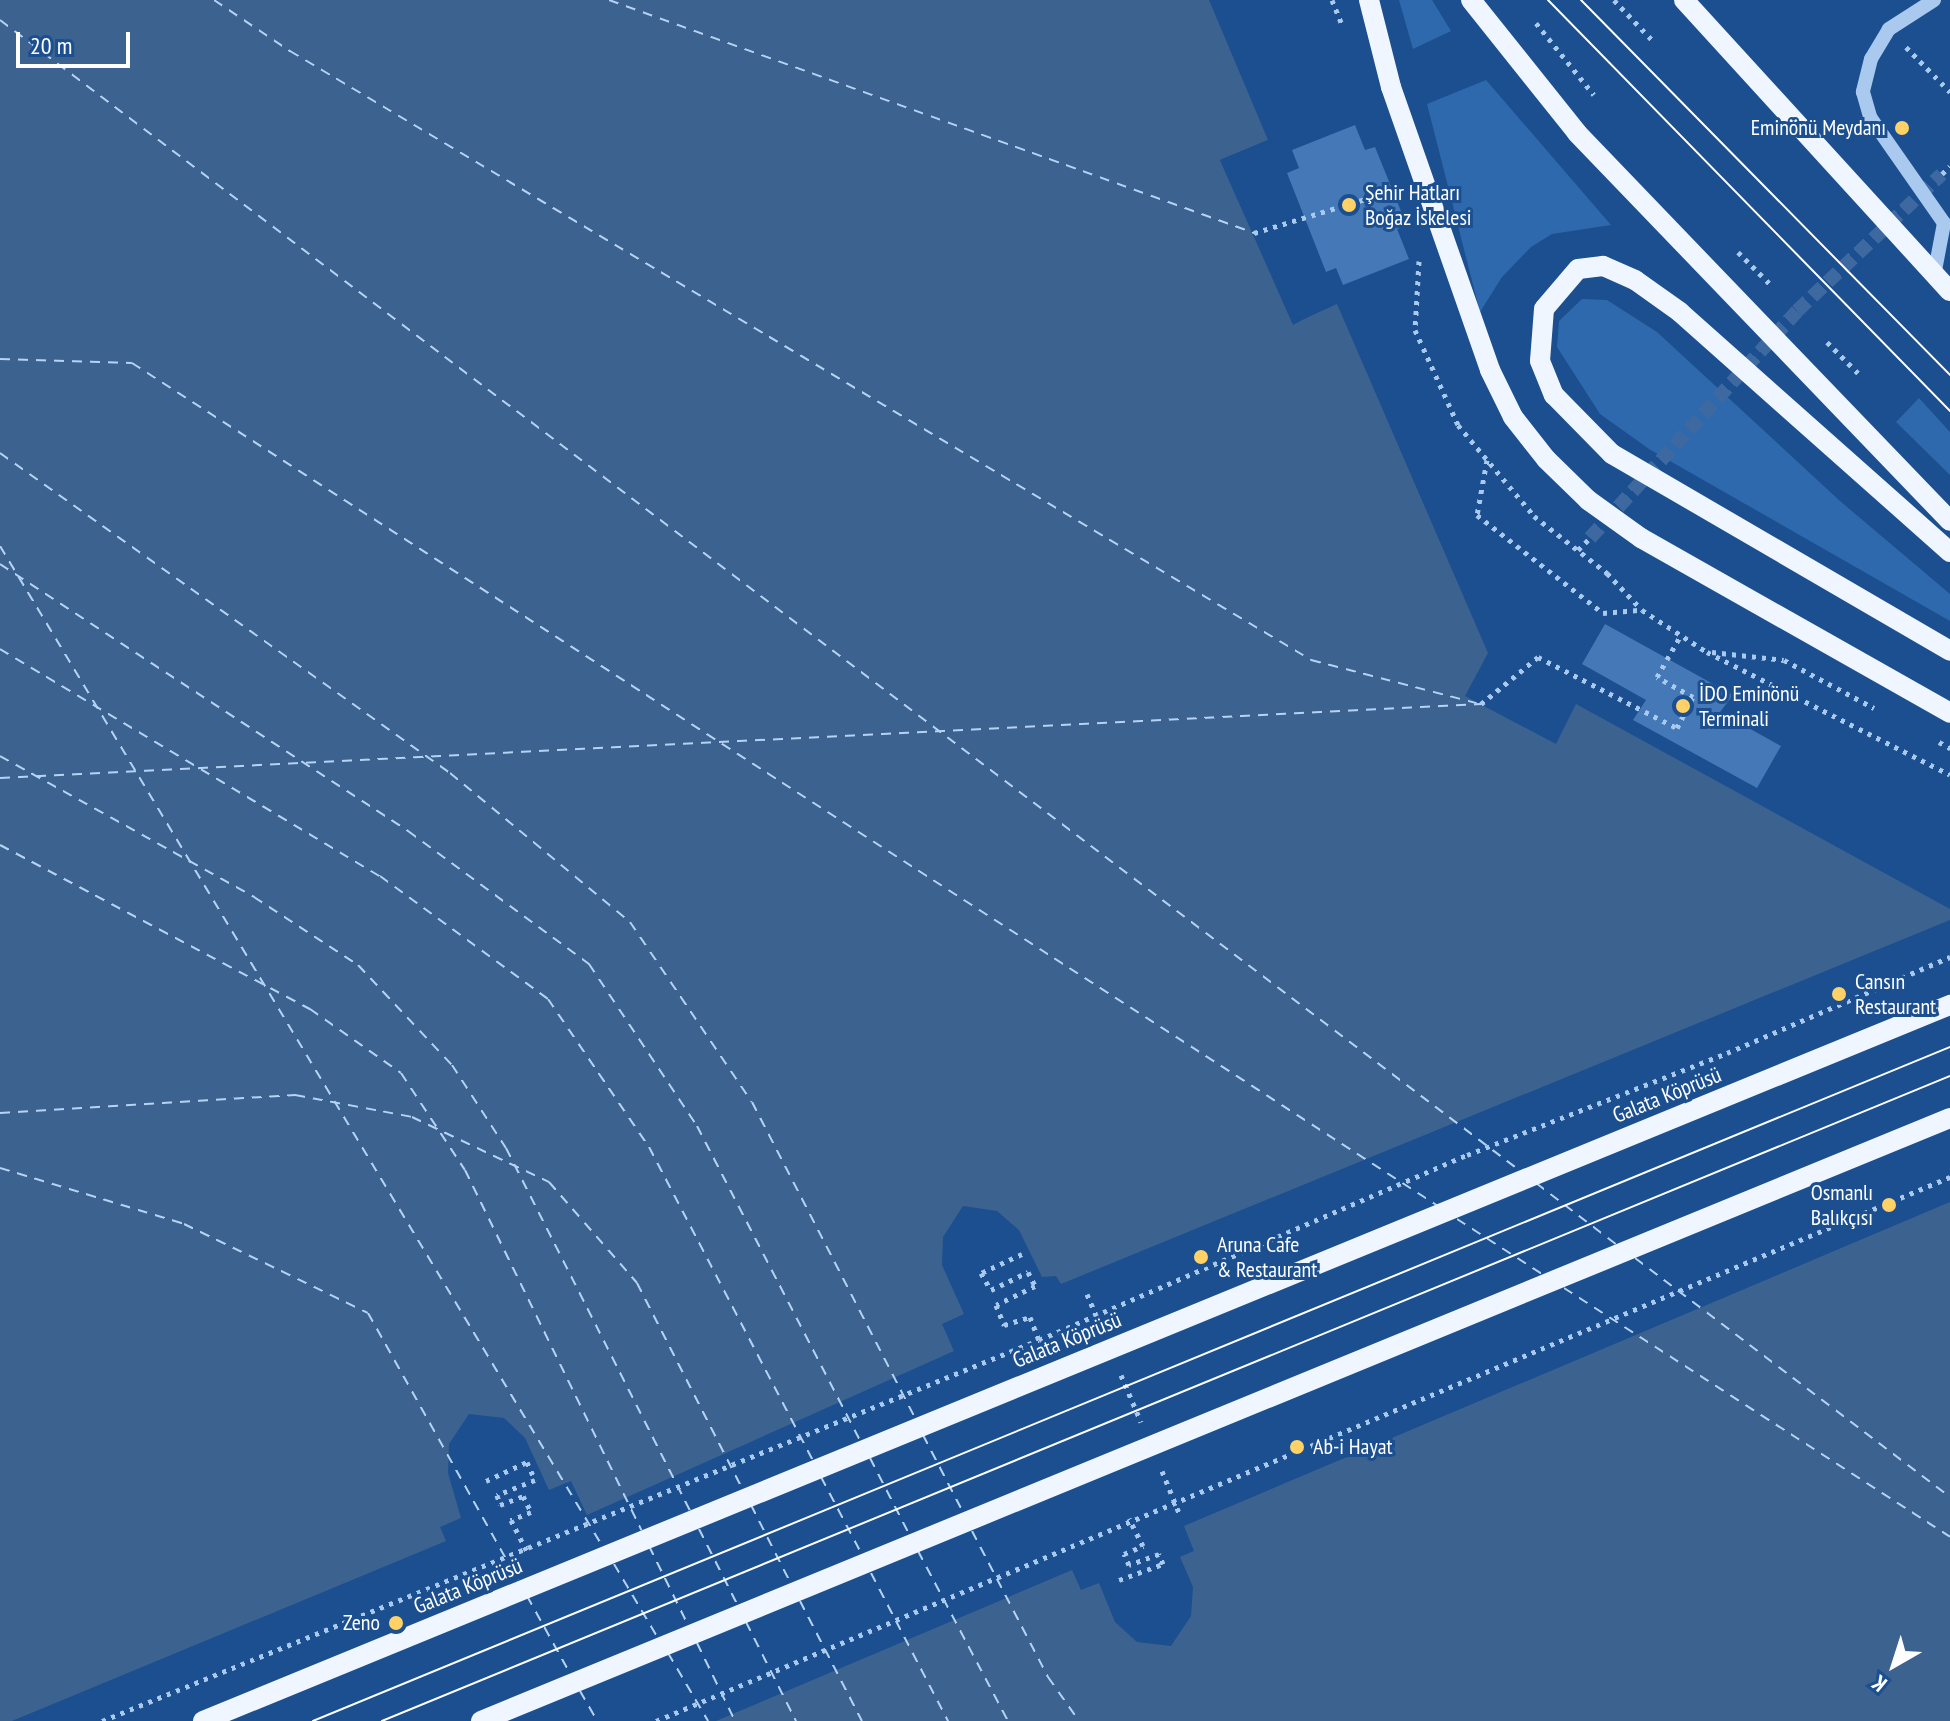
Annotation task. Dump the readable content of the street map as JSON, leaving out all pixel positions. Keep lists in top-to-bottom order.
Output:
{
  "streets": {
    "main road": ["Galata Köprüsü"]
  },
  "places": [
    "Eminönü Meydanı",
    "Şehir Hatları Boğaz İskelesi",
    "İDO Eminönü Terminali",
    "Cansın Restaurant",
    "Osmanlı Balıkçısı",
    "Aruna Cafe & Restaurant",
    "Ab-i Hayat",
    "Zeno"
  ],
  "scale_bar": "20 m",
  "north": "bottom left"
}
